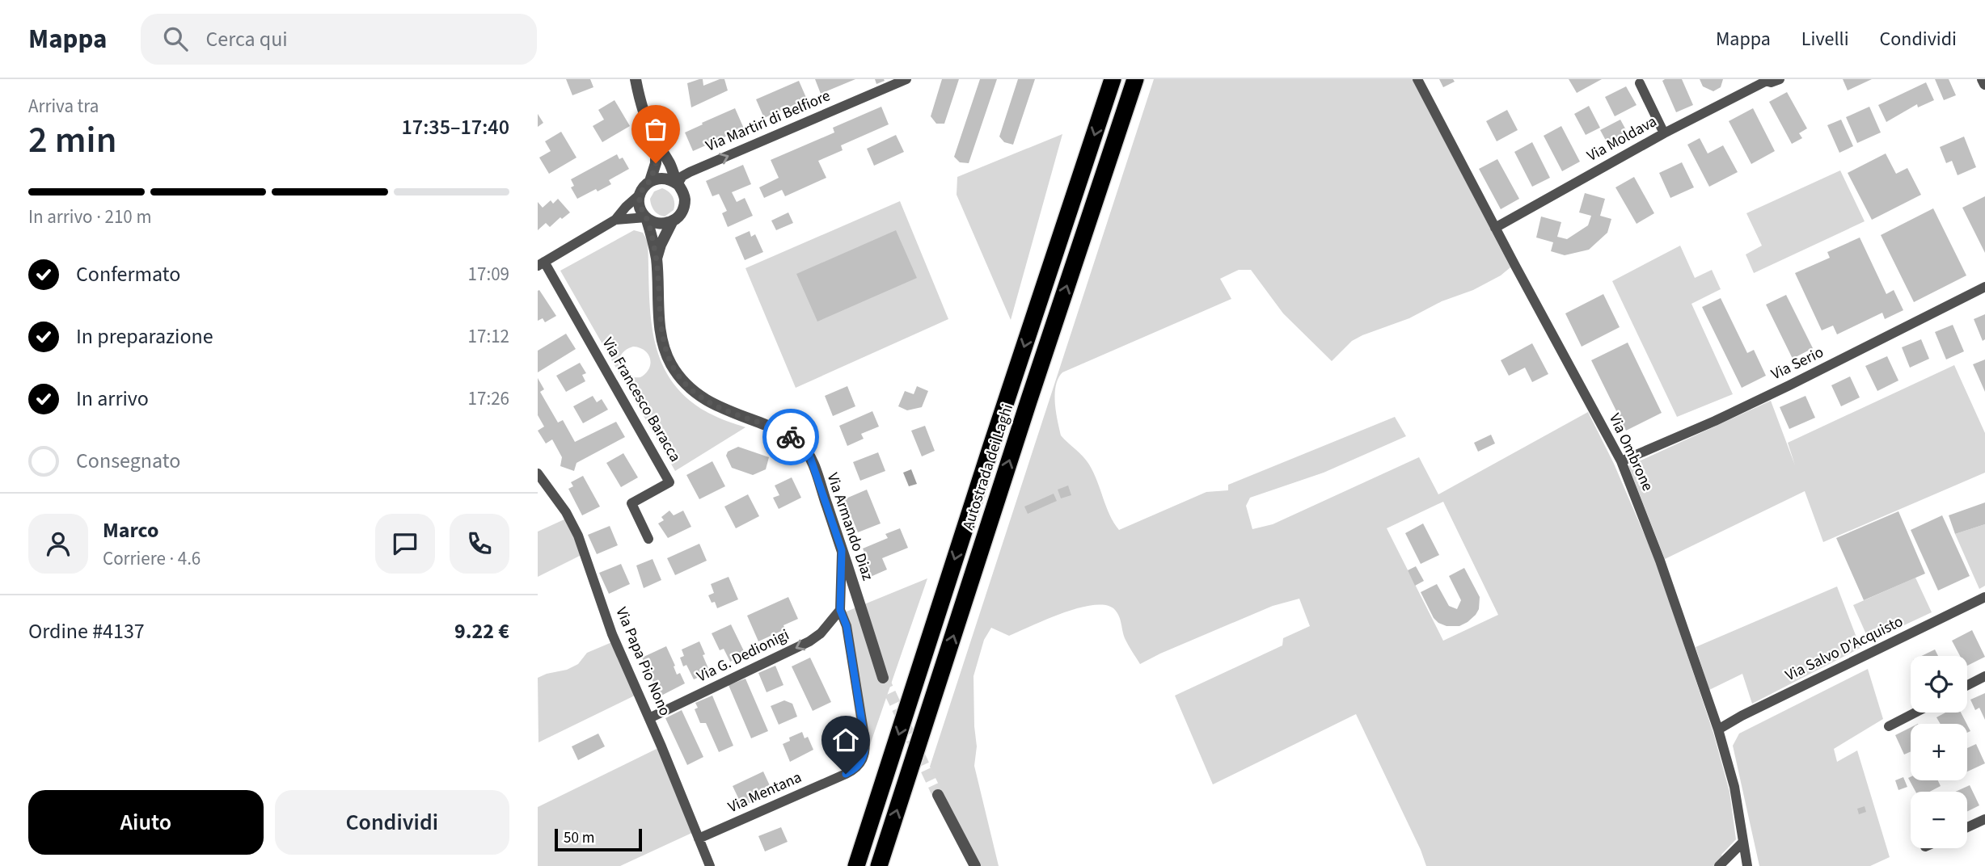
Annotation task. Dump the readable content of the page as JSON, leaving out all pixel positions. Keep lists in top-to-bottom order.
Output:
{
  "streets": {
    "highway": ["Autostrada dei Laghi"],
    "street": [
      "Via Martiri di Belfiore",
      "Via Moldava",
      "Via Serio",
      "Via Francesco Baracca",
      "Via Ombrone",
      "Via Armando Diaz",
      "Via Salvo D'Acquisto",
      "Via G. Dedionigi",
      "Via Papa Pio Nono",
      "Via Mentana"
    ]
  },
  "crossings": [
    ["Via Martiri di Belfiore", "Via Armando Diaz"],
    ["Via Moldava", "Via Ombrone"],
    ["Via Serio", "Via Ombrone"],
    ["Via Ombrone", "Via Salvo D'Acquisto"],
    ["Via Armando Diaz", "Via Mentana"],
    ["Via G. Dedionigi", "Via Papa Pio Nono"],
    ["Via G. Dedionigi", "Via Mentana"],
    ["Via Papa Pio Nono", "Via Mentana"]
  ],
  "one_way": ["Via Martiri di Belfiore", "Via G. Dedionigi"],
  "scale_bar": "50 m",
  "page": {
    "header": "Mappa",
    "search": "Cerca qui",
    "nav": ["Mappa", "Livelli", "Condividi"],
    "heading": ["2 min", "Arriva tra", "17:35–17:40"],
    "panel": [
      "Marco",
      "Corriere · 4.6",
      "Ordine #4137",
      "9.22 €"
    ],
    "bar": "In arrivo · 210 m",
    "list": [
      ["Confermato", "17:09"],
      ["In preparazione", "17:12"],
      ["In arrivo", "17:26"],
      "Consegnato"
    ],
    "map_buttons": ["+", "−"],
    "buttons": ["Aiuto", "Condividi"],
    "scale": "50 m"
  }
}
